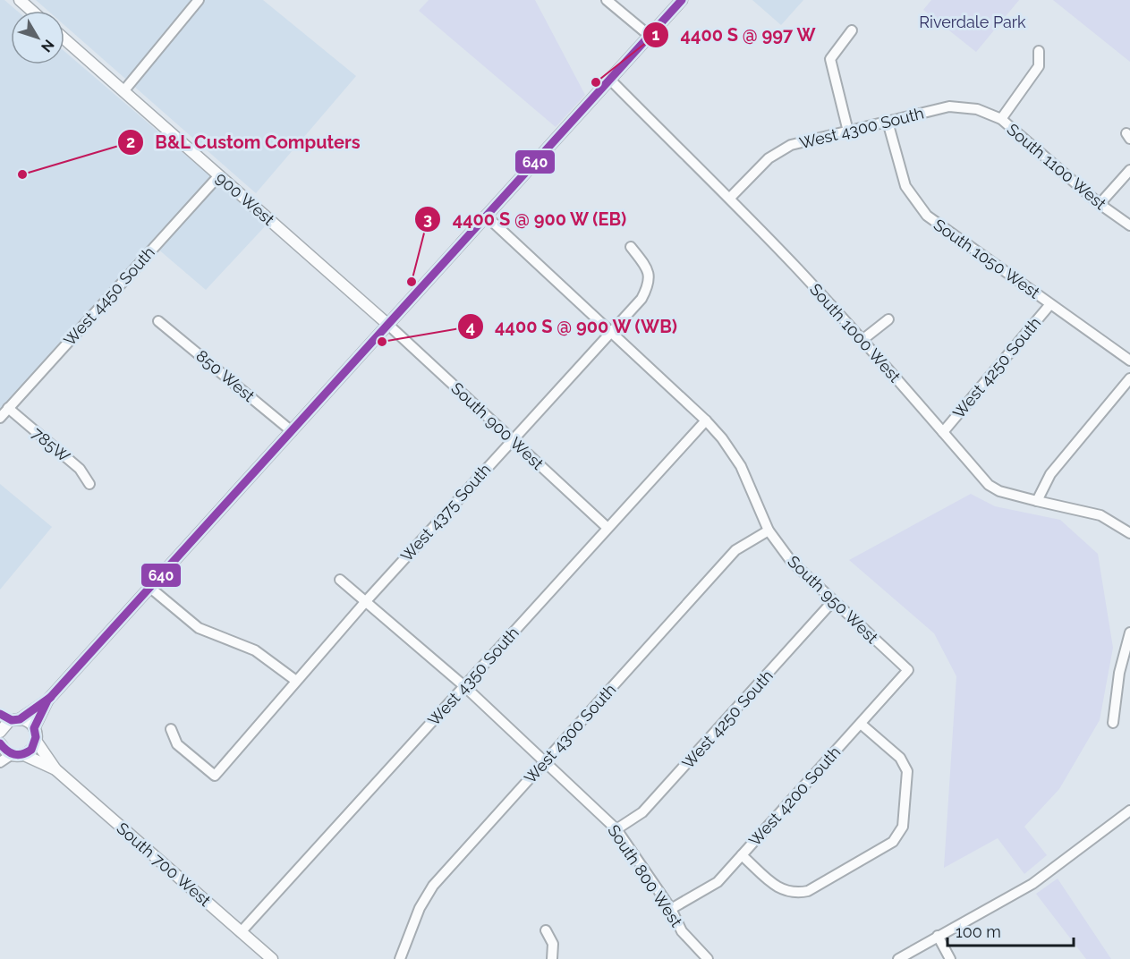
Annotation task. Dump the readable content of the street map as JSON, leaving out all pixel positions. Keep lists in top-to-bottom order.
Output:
{
  "streets": {
    "street": [
      "West 4300 South",
      "South 1100 West",
      "900 West",
      "South 1050 West",
      "West 4450 South",
      "South 1000 West",
      "West 4250 South",
      "850 West",
      "South 900 West",
      "785W",
      "West 4375 South",
      "South 950 West",
      "West 4350 South",
      "West 4200 South",
      "South 700 West",
      "South 800 West"
    ]
  },
  "crossings": [
    ["West 4300 South", "South 1100 West"],
    ["West 4300 South", "South 1050 West"],
    ["West 4300 South", "South 1000 West"],
    ["West 4300 South", "South 950 West"],
    ["West 4300 South", "South 800 West"],
    ["900 West", "West 4450 South"],
    ["900 West", "South 900 West"],
    ["South 1050 West", "West 4250 South"],
    ["West 4450 South", "785W"],
    ["South 1000 West", "West 4250 South"],
    ["West 4250 South", "South 950 West"],
    ["West 4250 South", "South 800 West"],
    ["South 900 West", "West 4375 South"],
    ["South 900 West", "West 4350 South"],
    ["West 4375 South", "South 950 West"],
    ["West 4375 South", "South 800 West"],
    ["South 950 West", "West 4350 South"],
    ["South 950 West", "West 4200 South"],
    ["West 4350 South", "South 700 West"],
    ["West 4350 South", "South 800 West"],
    ["West 4200 South", "South 800 West"]
  ],
  "parks": ["Riverdale Park"],
  "places": [
    "4400 S @ 997 W",
    "B&L Custom Computers",
    "4400 S @ 900 W (EB)",
    "4400 S @ 900 W (WB)"
  ],
  "lines": ["transit line 640"],
  "scale_bar": "100 m",
  "north": "bottom right"
}
